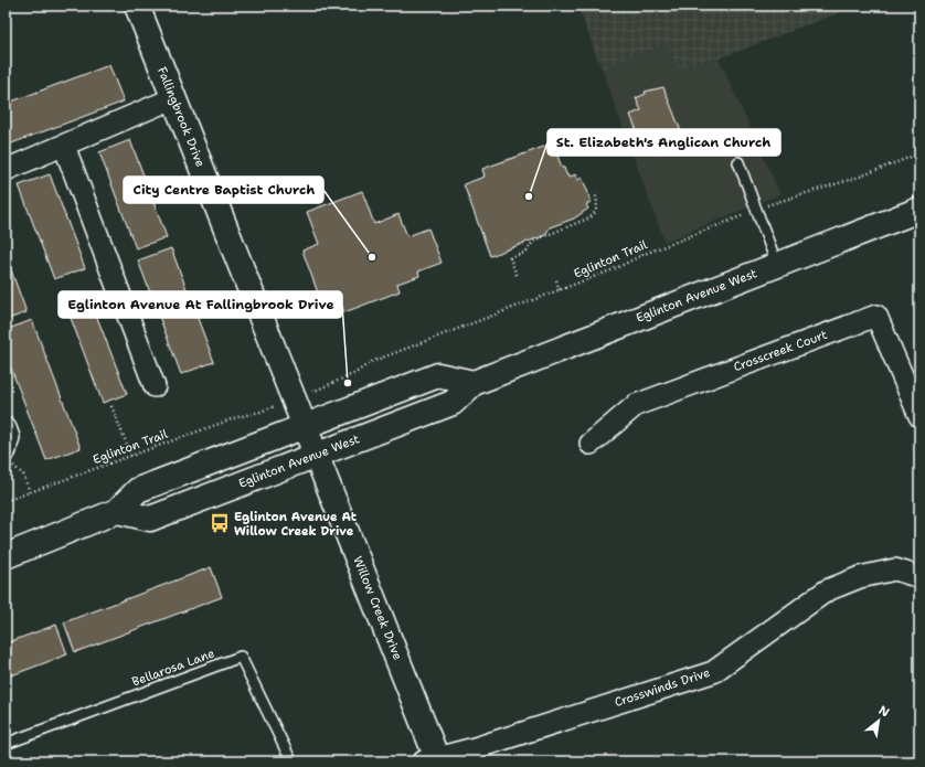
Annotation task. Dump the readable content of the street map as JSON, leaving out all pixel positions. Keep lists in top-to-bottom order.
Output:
{
  "streets": {
    "main road": ["Fallingbrook Drive", "Eglinton Avenue West", "Willow Creek Drive"],
    "street": ["Crosscreek Court", "Crosswinds Drive"],
    "lane": ["Bellarosa Lane"],
    "path": ["Eglinton Trail"]
  },
  "crossings": [
    ["Fallingbrook Drive", "Eglinton Avenue West"],
    ["Fallingbrook Drive", "Willow Creek Drive"],
    ["Eglinton Avenue West", "Willow Creek Drive"],
    ["Willow Creek Drive", "Crosswinds Drive"]
  ],
  "places": {
    "other": ["St. Elizabeth's Anglican Church", "City Centre Baptist Church", "Eglinton Avenue At Fallingbrook Drive"],
    "bus stop": ["Eglinton Avenue At Willow Creek Drive"]
  },
  "north": "top right"
}
